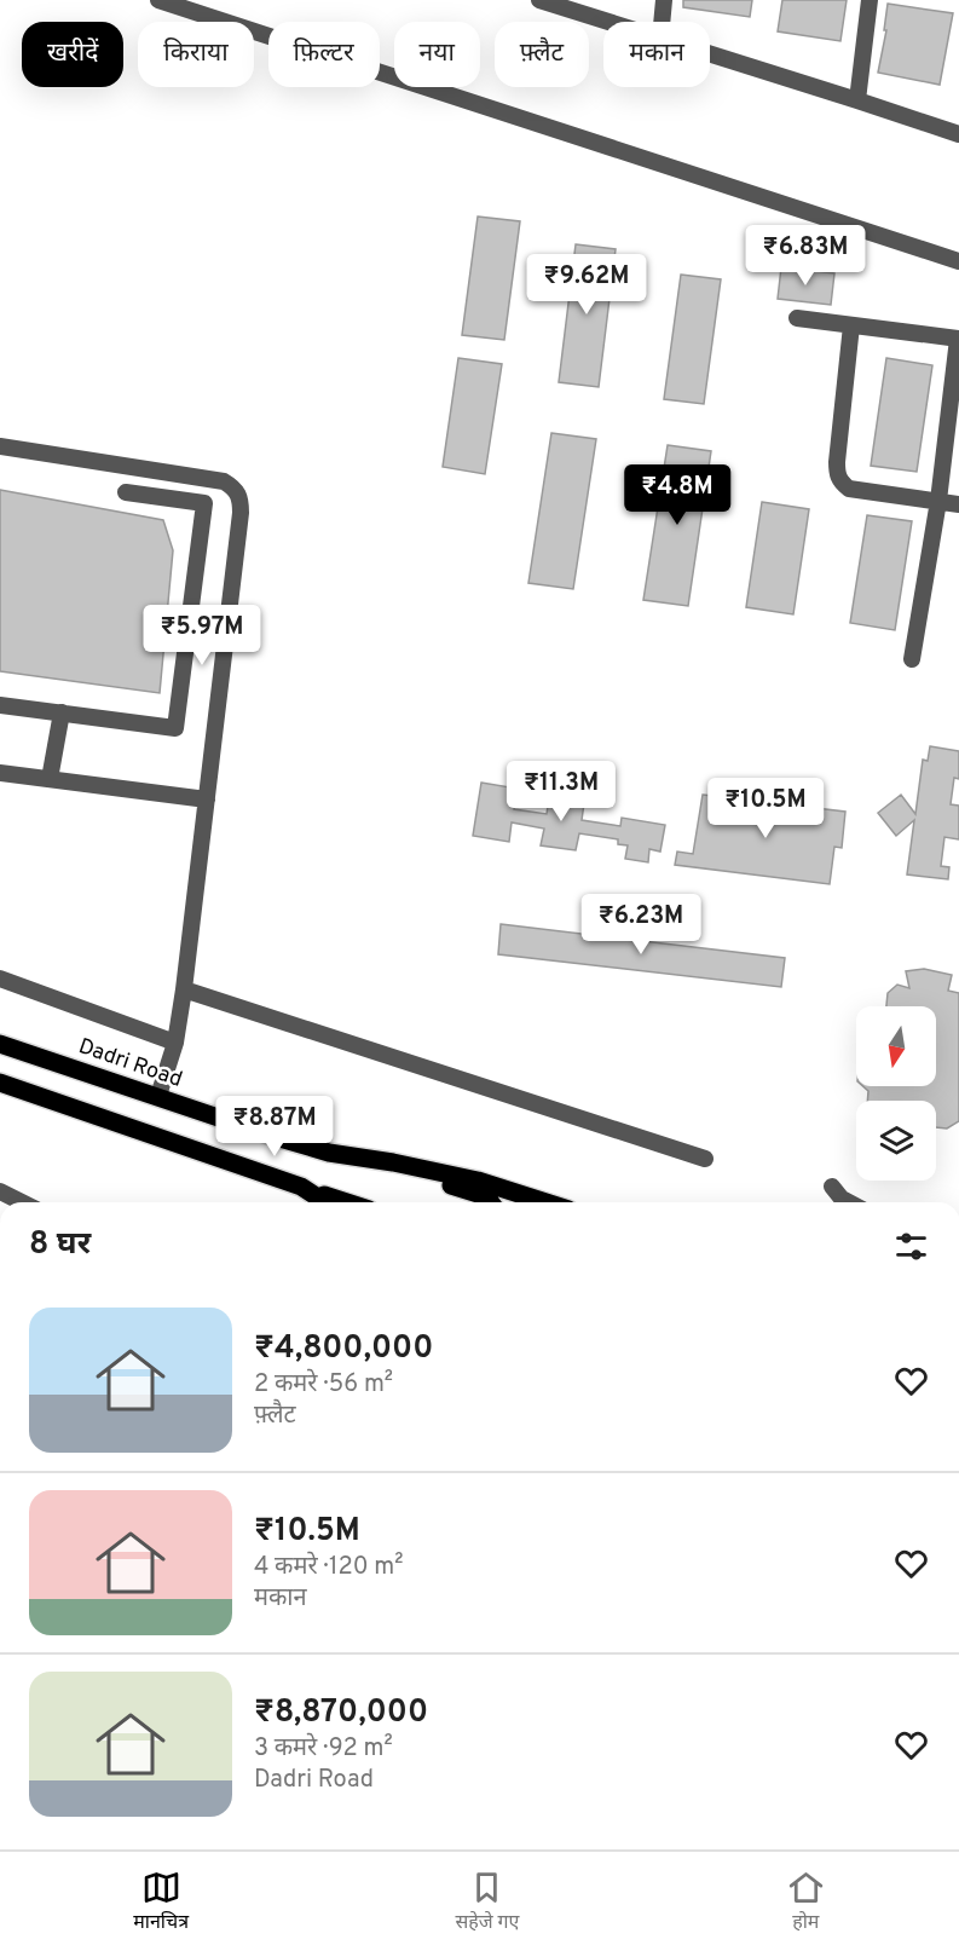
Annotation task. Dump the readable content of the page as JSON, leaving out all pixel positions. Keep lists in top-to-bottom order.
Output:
{
  "streets": {
    "main road": ["Dadri Road"]
  },
  "north": "bottom",
  "page": {
    "chip": [
      "खरीदें",
      "किराया",
      "फ़िल्टर",
      "नया",
      "फ़्लैट",
      "मकान"
    ],
    "price": [
      "₹6.83M",
      "₹9.62M",
      "₹4.8M",
      "₹5.97M",
      "₹11.3M",
      "₹10.5M",
      "₹6.23M",
      "₹8.87M"
    ],
    "heading": "8 घर",
    "list": [
      {
        "name": "₹4,800,000",
        "note": "2 कमरे · 56 m² · फ़्लैट"
      },
      {
        "name": "₹10.5M",
        "note": "4 कमरे · 120 m² · मकान"
      },
      {
        "name": "₹8,870,000",
        "note": "3 कमरे · 92 m² · Dadri Road"
      }
    ],
    "tabs": ["मानचित्र", "सहेजे गए", "होम"]
  }
}
